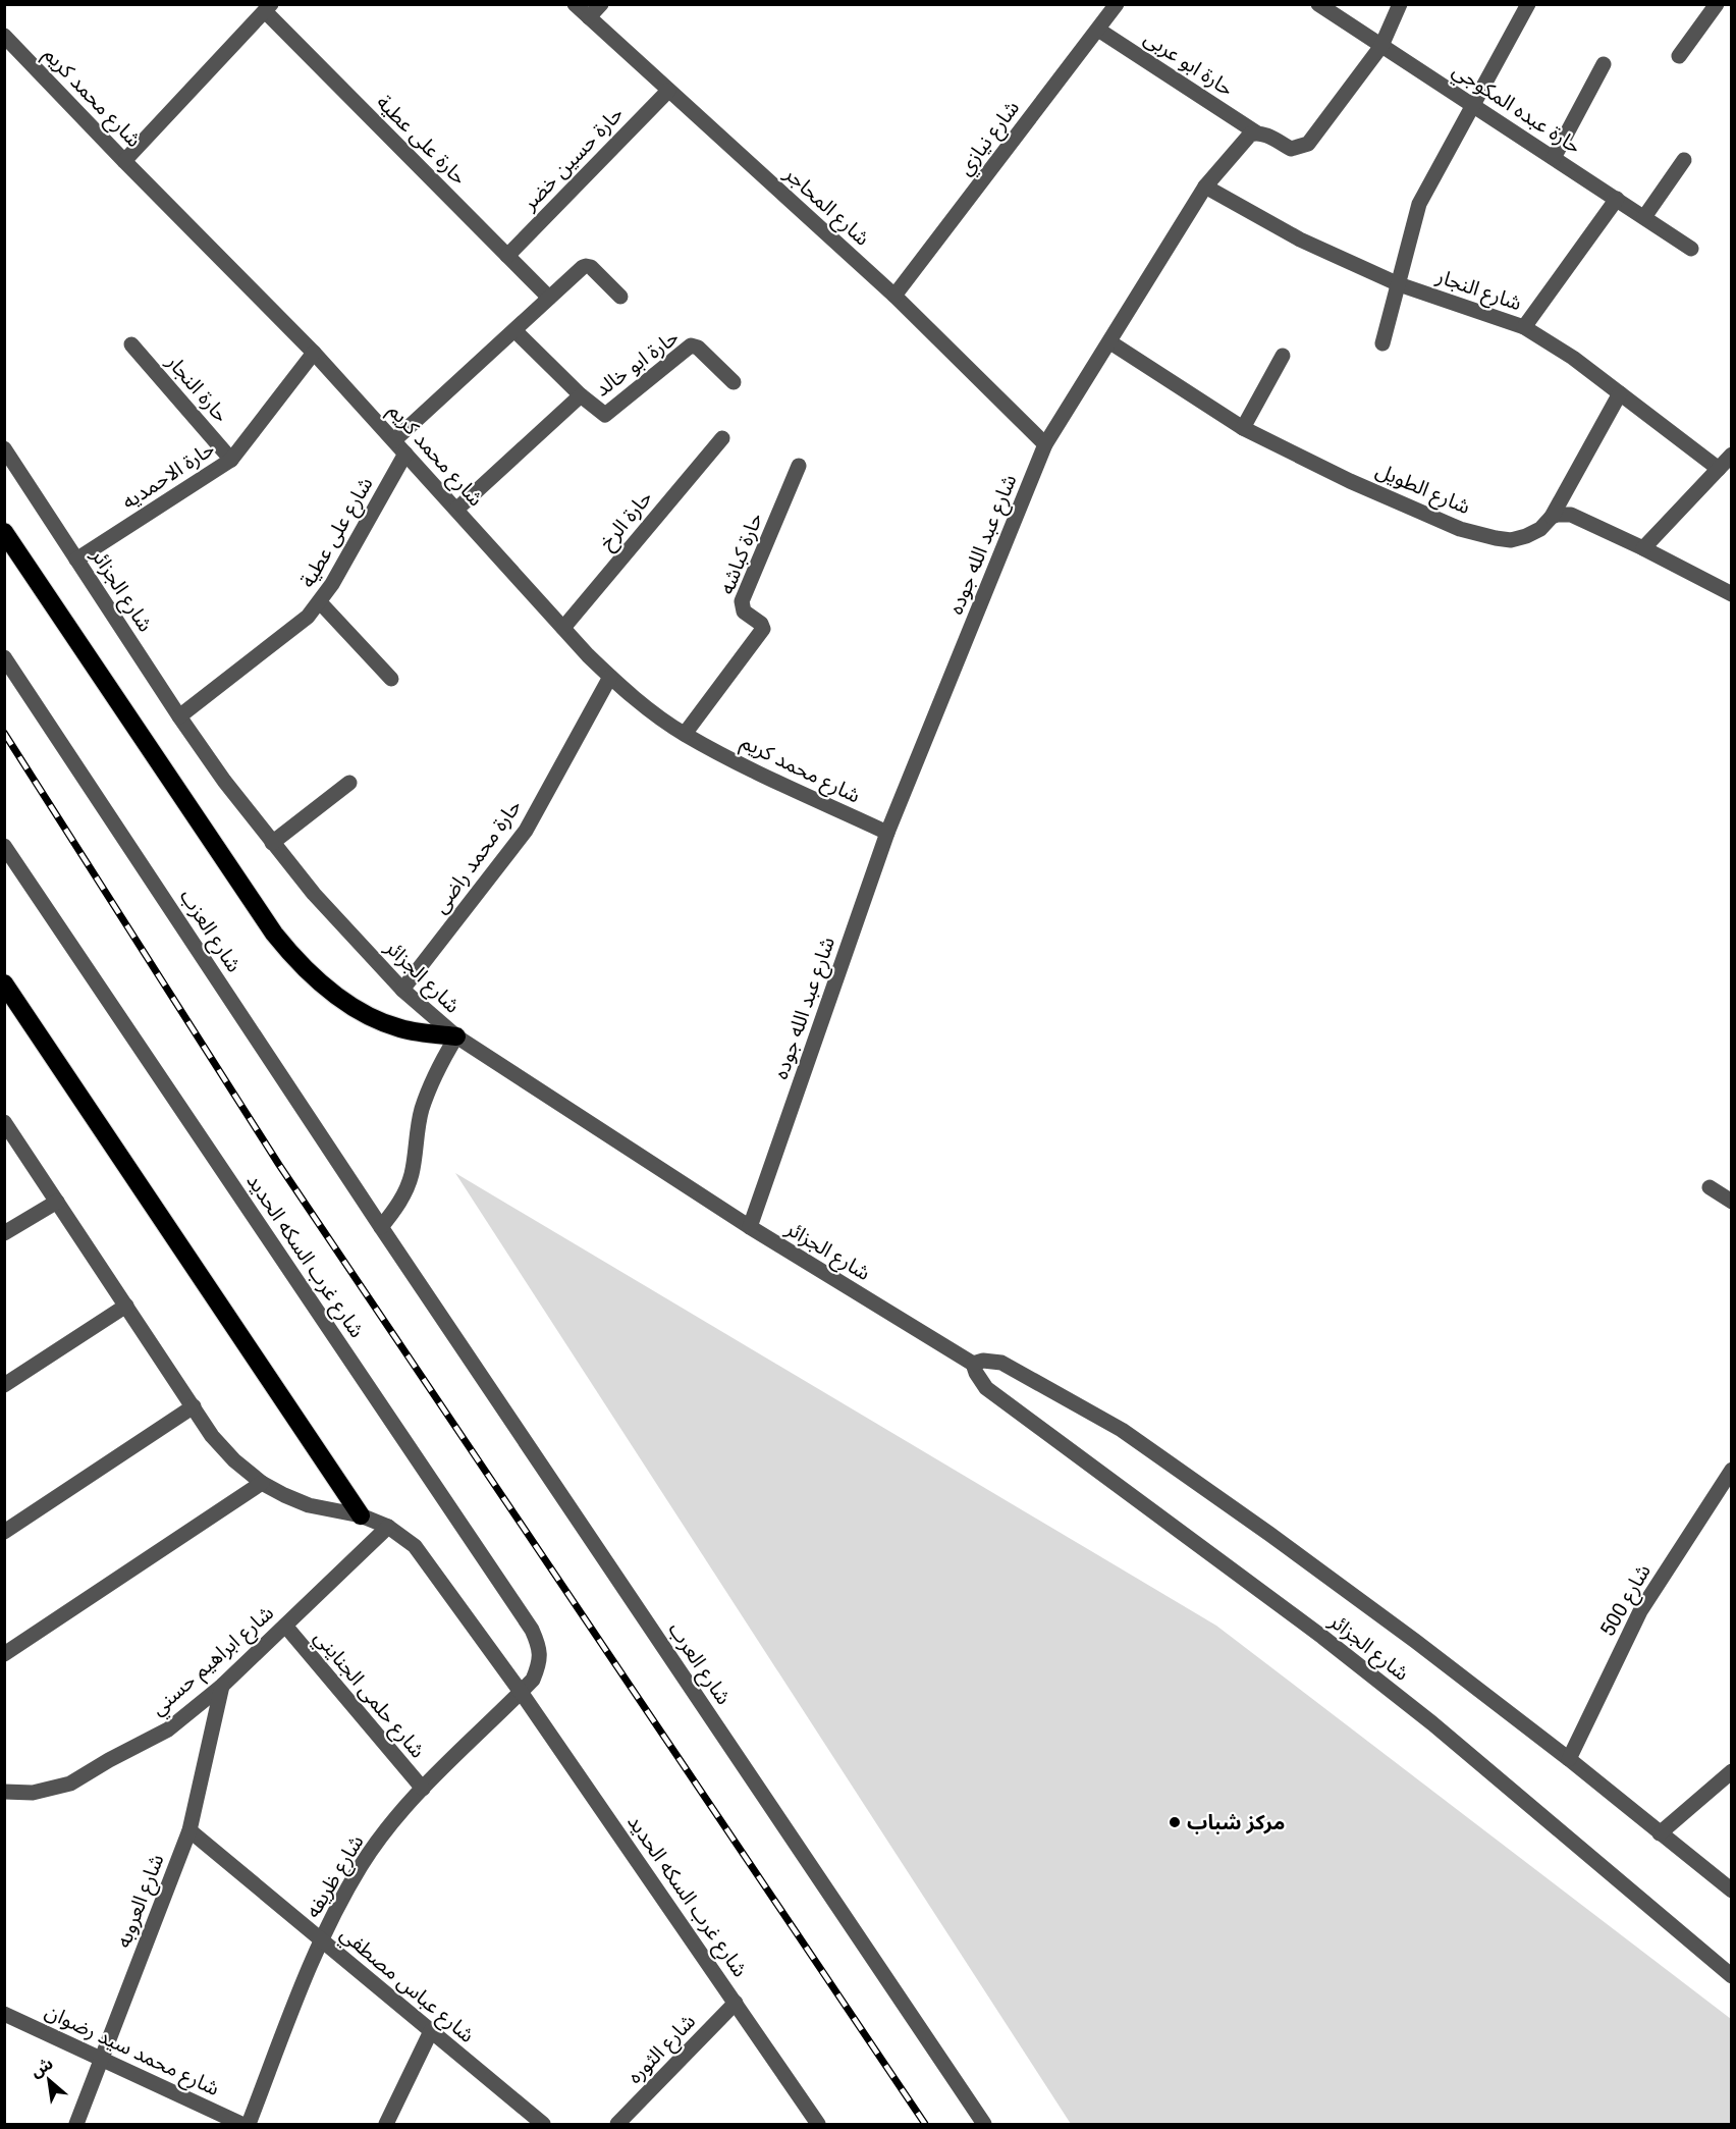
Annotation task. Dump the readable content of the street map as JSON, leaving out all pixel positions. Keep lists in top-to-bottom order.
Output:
{
  "streets": {
    "street": [
      "حارة ابو عربى",
      "شارع محمد كريم",
      "حارة عبده المكوجي",
      "شارع نيازي",
      "حارة على عطية",
      "حارة حسين خضر",
      "شارع المحاجر",
      "شارع النجار",
      "حارة ابو خالد",
      "حارة النجار",
      "حارة الاحمديه",
      "شارع الطويل",
      "حارة الرخ",
      "شارع على عطية",
      "شارع عبد الله جوده",
      "حارة كباشه",
      "شارع الجزائر",
      "حارة محمد راضى",
      "شارع العزب",
      "شارع غرب السكه الحديد",
      "شارع 500",
      "شارع ابراهيم حسني",
      "شارع العرب",
      "شارع حلمى الجنايني",
      "شارع ظريفه",
      "شارع العروبه",
      "شارع عباس مصطفي",
      "شارع الثوره",
      "شارع محمد سيد رضوان"
    ]
  },
  "crossings": [
    ["حارة ابو عربى", "شارع نيازي"],
    ["حارة ابو عربى", "شارع عبد الله جوده"],
    ["شارع محمد كريم", "حارة ابو خالد"],
    ["شارع محمد كريم", "حارة الاحمديه"],
    ["شارع محمد كريم", "حارة الرخ"],
    ["شارع محمد كريم", "شارع على عطية"],
    ["شارع محمد كريم", "شارع عبد الله جوده"],
    ["شارع محمد كريم", "حارة كباشه"],
    ["شارع محمد كريم", "حارة محمد راضى"],
    ["شارع نيازي", "شارع المحاجر"],
    ["حارة على عطية", "حارة حسين خضر"],
    ["حارة حسين خضر", "شارع المحاجر"],
    ["شارع المحاجر", "شارع عبد الله جوده"],
    ["شارع النجار", "شارع عبد الله جوده"],
    ["حارة النجار", "حارة الاحمديه"],
    ["حارة الاحمديه", "شارع الجزائر"],
    ["شارع الطويل", "شارع عبد الله جوده"],
    ["شارع على عطية", "شارع الجزائر"],
    ["شارع عبد الله جوده", "شارع الجزائر"],
    ["شارع الجزائر", "حارة محمد راضى"],
    ["شارع الجزائر", "شارع 500"],
    ["شارع العزب", "شارع العرب"],
    ["شارع غرب السكه الحديد", "شارع ابراهيم حسني"],
    ["شارع غرب السكه الحديد", "شارع ظريفه"],
    ["شارع غرب السكه الحديد", "شارع الثوره"],
    ["شارع ابراهيم حسني", "شارع حلمى الجنايني"],
    ["شارع ابراهيم حسني", "شارع العروبه"],
    ["شارع حلمى الجنايني", "شارع ظريفه"],
    ["شارع ظريفه", "شارع عباس مصطفي"],
    ["شارع العروبه", "شارع عباس مصطفي"],
    ["شارع العروبه", "شارع محمد سيد رضوان"]
  ],
  "places": ["مركز شباب"],
  "north": "top left"
}
